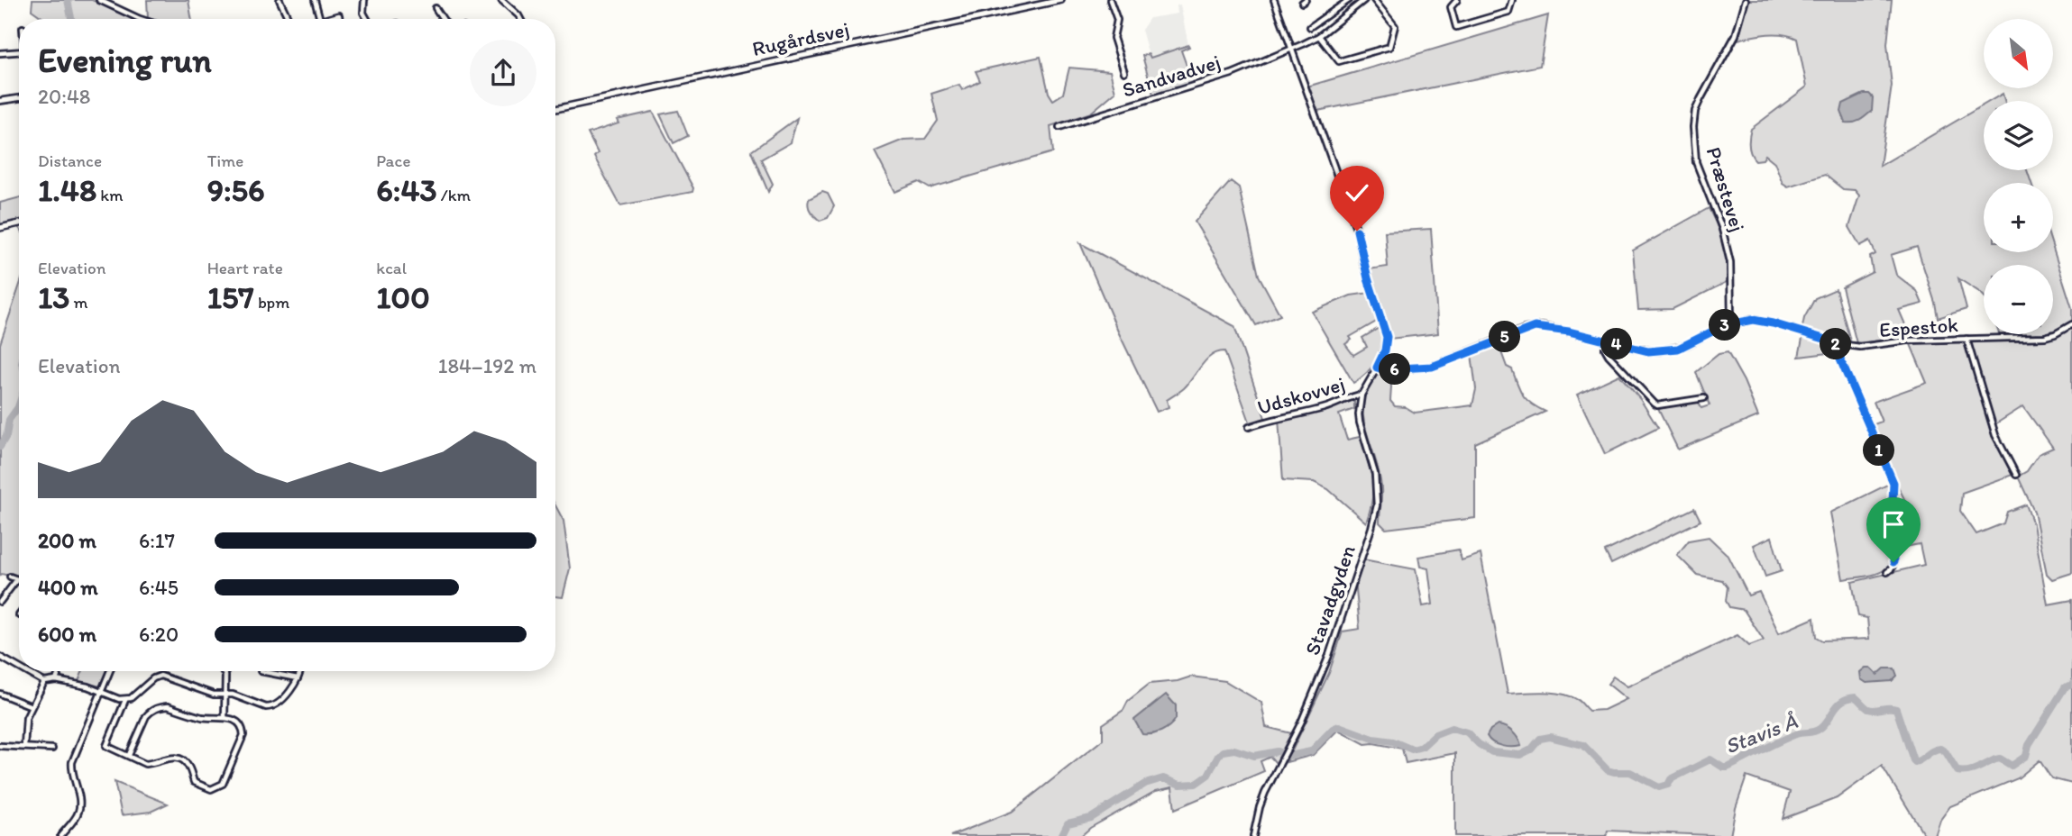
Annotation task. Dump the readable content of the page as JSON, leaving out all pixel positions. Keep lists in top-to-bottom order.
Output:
{
  "streets": {
    "main road": ["Rugårdsvej"],
    "street": [
      "Sandvadvej",
      "Præstevej",
      "Espestok",
      "Udskovvej",
      "Stavadgyden"
    ]
  },
  "crossings": [
    ["Sandvadvej", "Stavadgyden"],
    ["Præstevej", "Espestok"],
    ["Udskovvej", "Stavadgyden"]
  ],
  "water": ["Stavis Å"],
  "north": "bottom right",
  "page": {
    "map_buttons": ["+", "−"],
    "heading": ["Evening run", "20:48"],
    "stats": [
      ["Distance", "1.48 km"],
      ["Time", "9:56"],
      ["Pace", "6:43 /km"],
      ["Elevation", "13 m"],
      ["Heart rate", "157 bpm"],
      ["kcal", "100"]
    ],
    "pins": [
      "3",
      "5",
      "2",
      "4",
      "6",
      "1"
    ],
    "chart": ["Elevation", "184–192 m"],
    "list": [
      {
        "name": "200 m",
        "note": "6:17"
      },
      {
        "name": "400 m",
        "note": "6:45"
      },
      {
        "name": "600 m",
        "note": "6:20"
      }
    ]
  }
}
